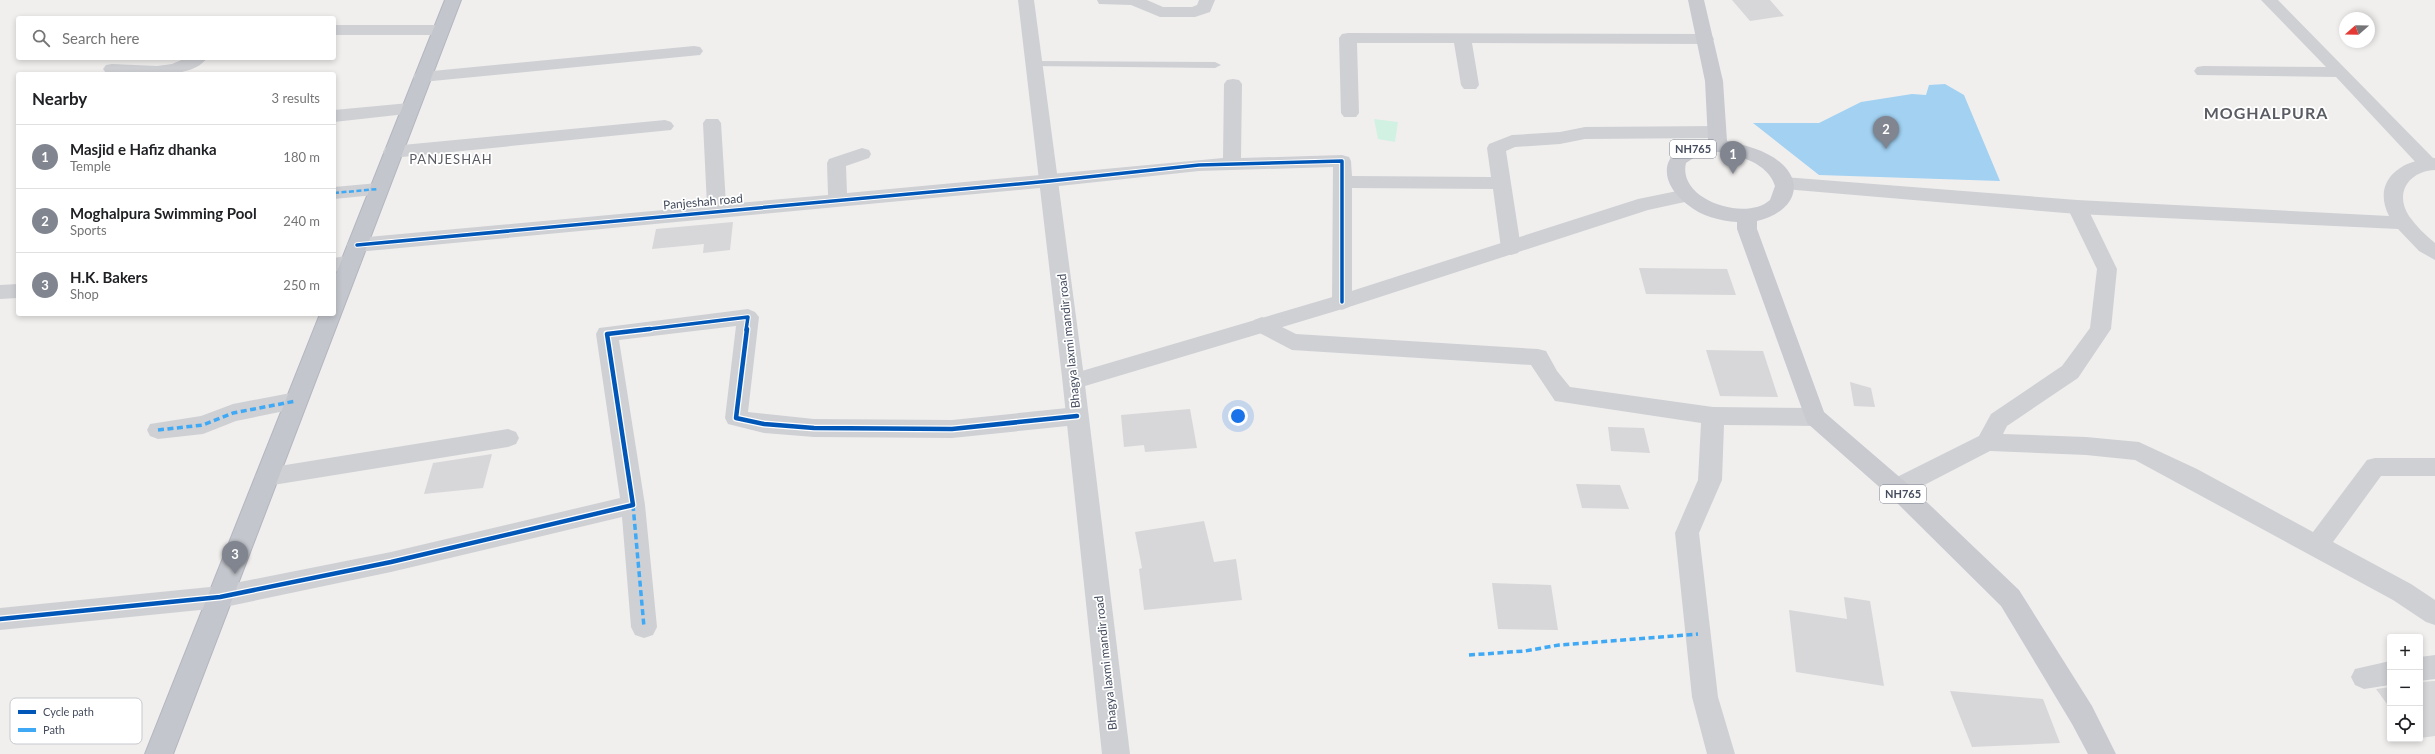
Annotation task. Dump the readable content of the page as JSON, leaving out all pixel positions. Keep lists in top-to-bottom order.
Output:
{
  "streets": {
    "main road": ["NH765", "Bhagya laxmi mandir road"],
    "street": ["Panjeshah road"]
  },
  "crossings": [
    ["Panjeshah road", "Bhagya laxmi mandir road"]
  ],
  "districts": ["MOGHALPURA", "PANJESHAH"],
  "legend": ["Cycle path", "Path"],
  "north": "left",
  "page": {
    "search": "Search here",
    "heading": ["Nearby", "3 results"],
    "pins": ["2", "1", "3"],
    "list": [
      {
        "mark": "1",
        "name": "Masjid e Hafiz dhanka",
        "note": "Temple",
        "value": "180 m"
      },
      {
        "mark": "2",
        "name": "Moghalpura Swimming Pool",
        "note": "Sports",
        "value": "240 m"
      },
      {
        "mark": "3",
        "name": "H.K. Bakers",
        "note": "Shop",
        "value": "250 m"
      }
    ],
    "map_buttons": ["+", "−"]
  }
}
